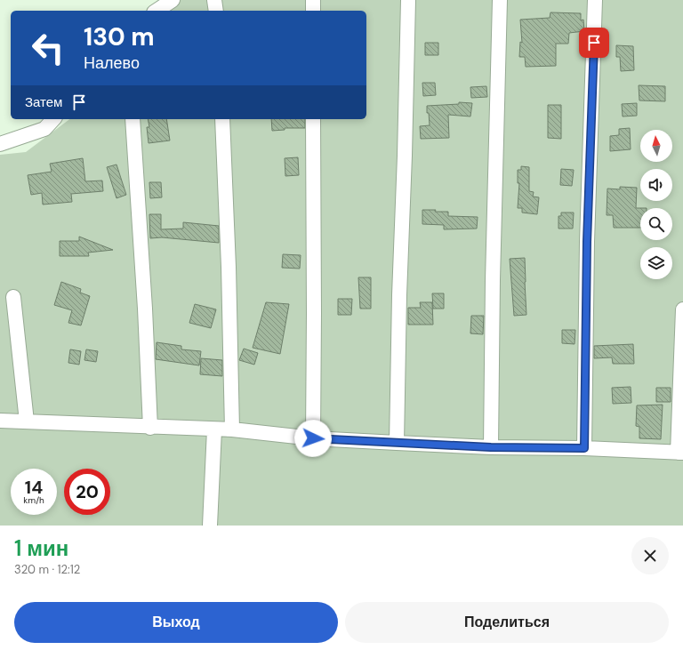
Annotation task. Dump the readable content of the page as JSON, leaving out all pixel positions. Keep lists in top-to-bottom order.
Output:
{
  "north": "top",
  "page": {
    "turn": ["130 m", "Налево"],
    "then": "Затем",
    "speed": "14 km/h",
    "limit": "20",
    "heading": ["1 мин", "320 m · 12:12"],
    "buttons": ["Выход", "Поделиться"]
  }
}
